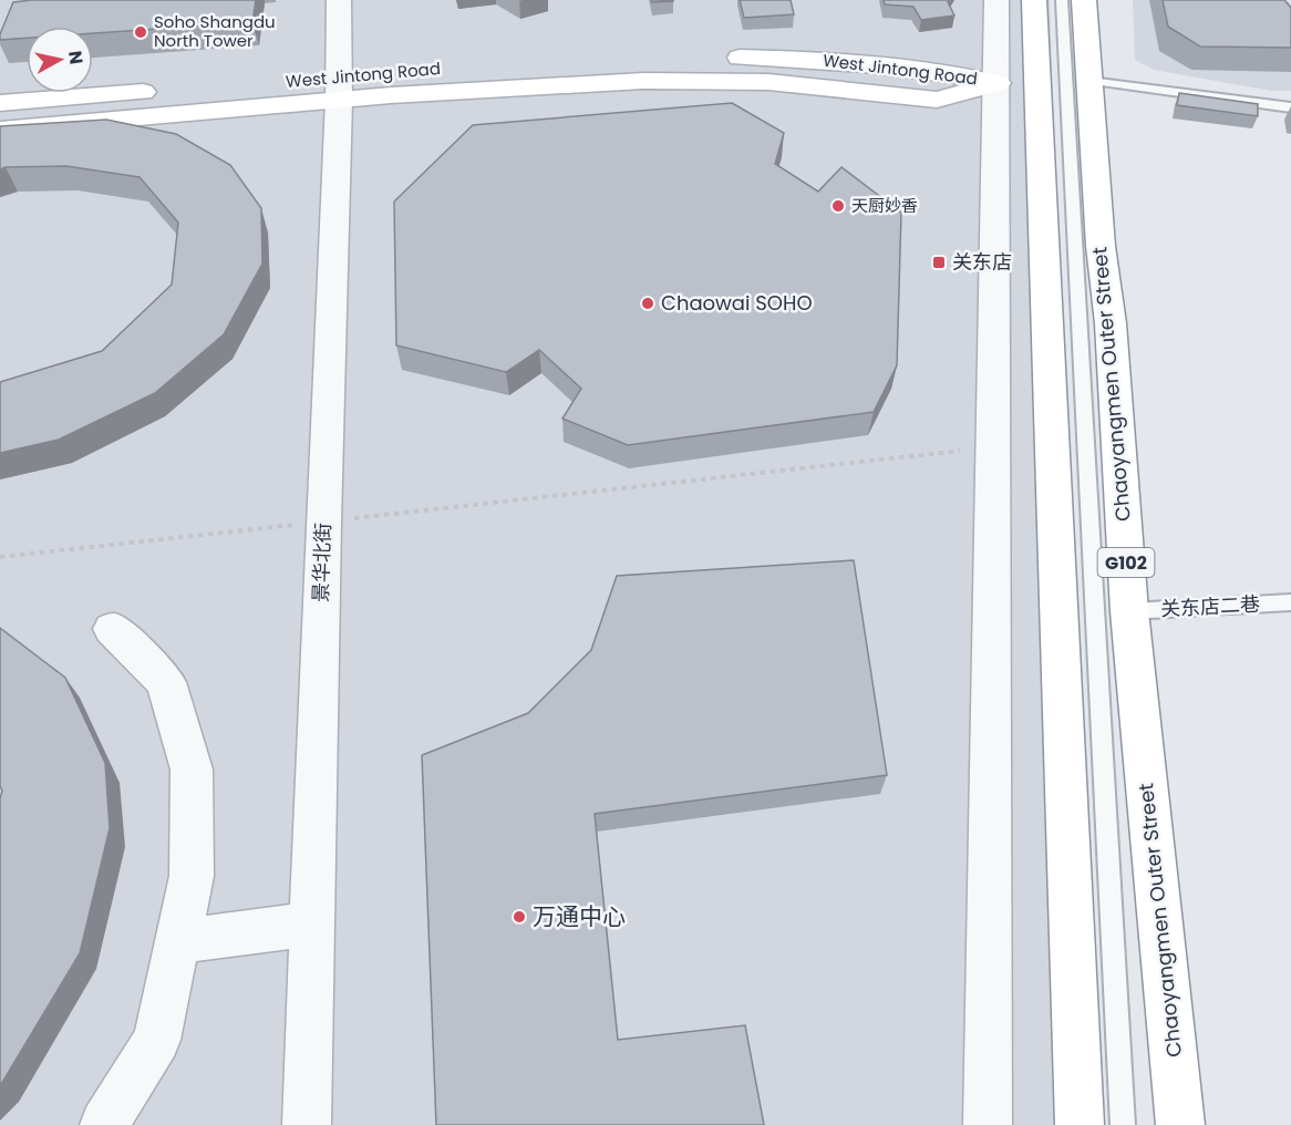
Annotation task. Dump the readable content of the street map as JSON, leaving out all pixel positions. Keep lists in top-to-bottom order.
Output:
{
  "streets": {
    "main road": ["West Jintong Road", "Chaoyangmen Outer Street", "G102"],
    "street": ["景华北街"],
    "lane": ["关东店二巷"]
  },
  "crossings": [
    ["West Jintong Road", "景华北街"],
    ["Chaoyangmen Outer Street", "关东店二巷"]
  ],
  "places": {
    "other": [
      "Soho Shangdu North Tower",
      "天厨妙香",
      "Chaowai SOHO",
      "万通中心"
    ],
    "transit": ["关东店"]
  },
  "north": "right"
}
